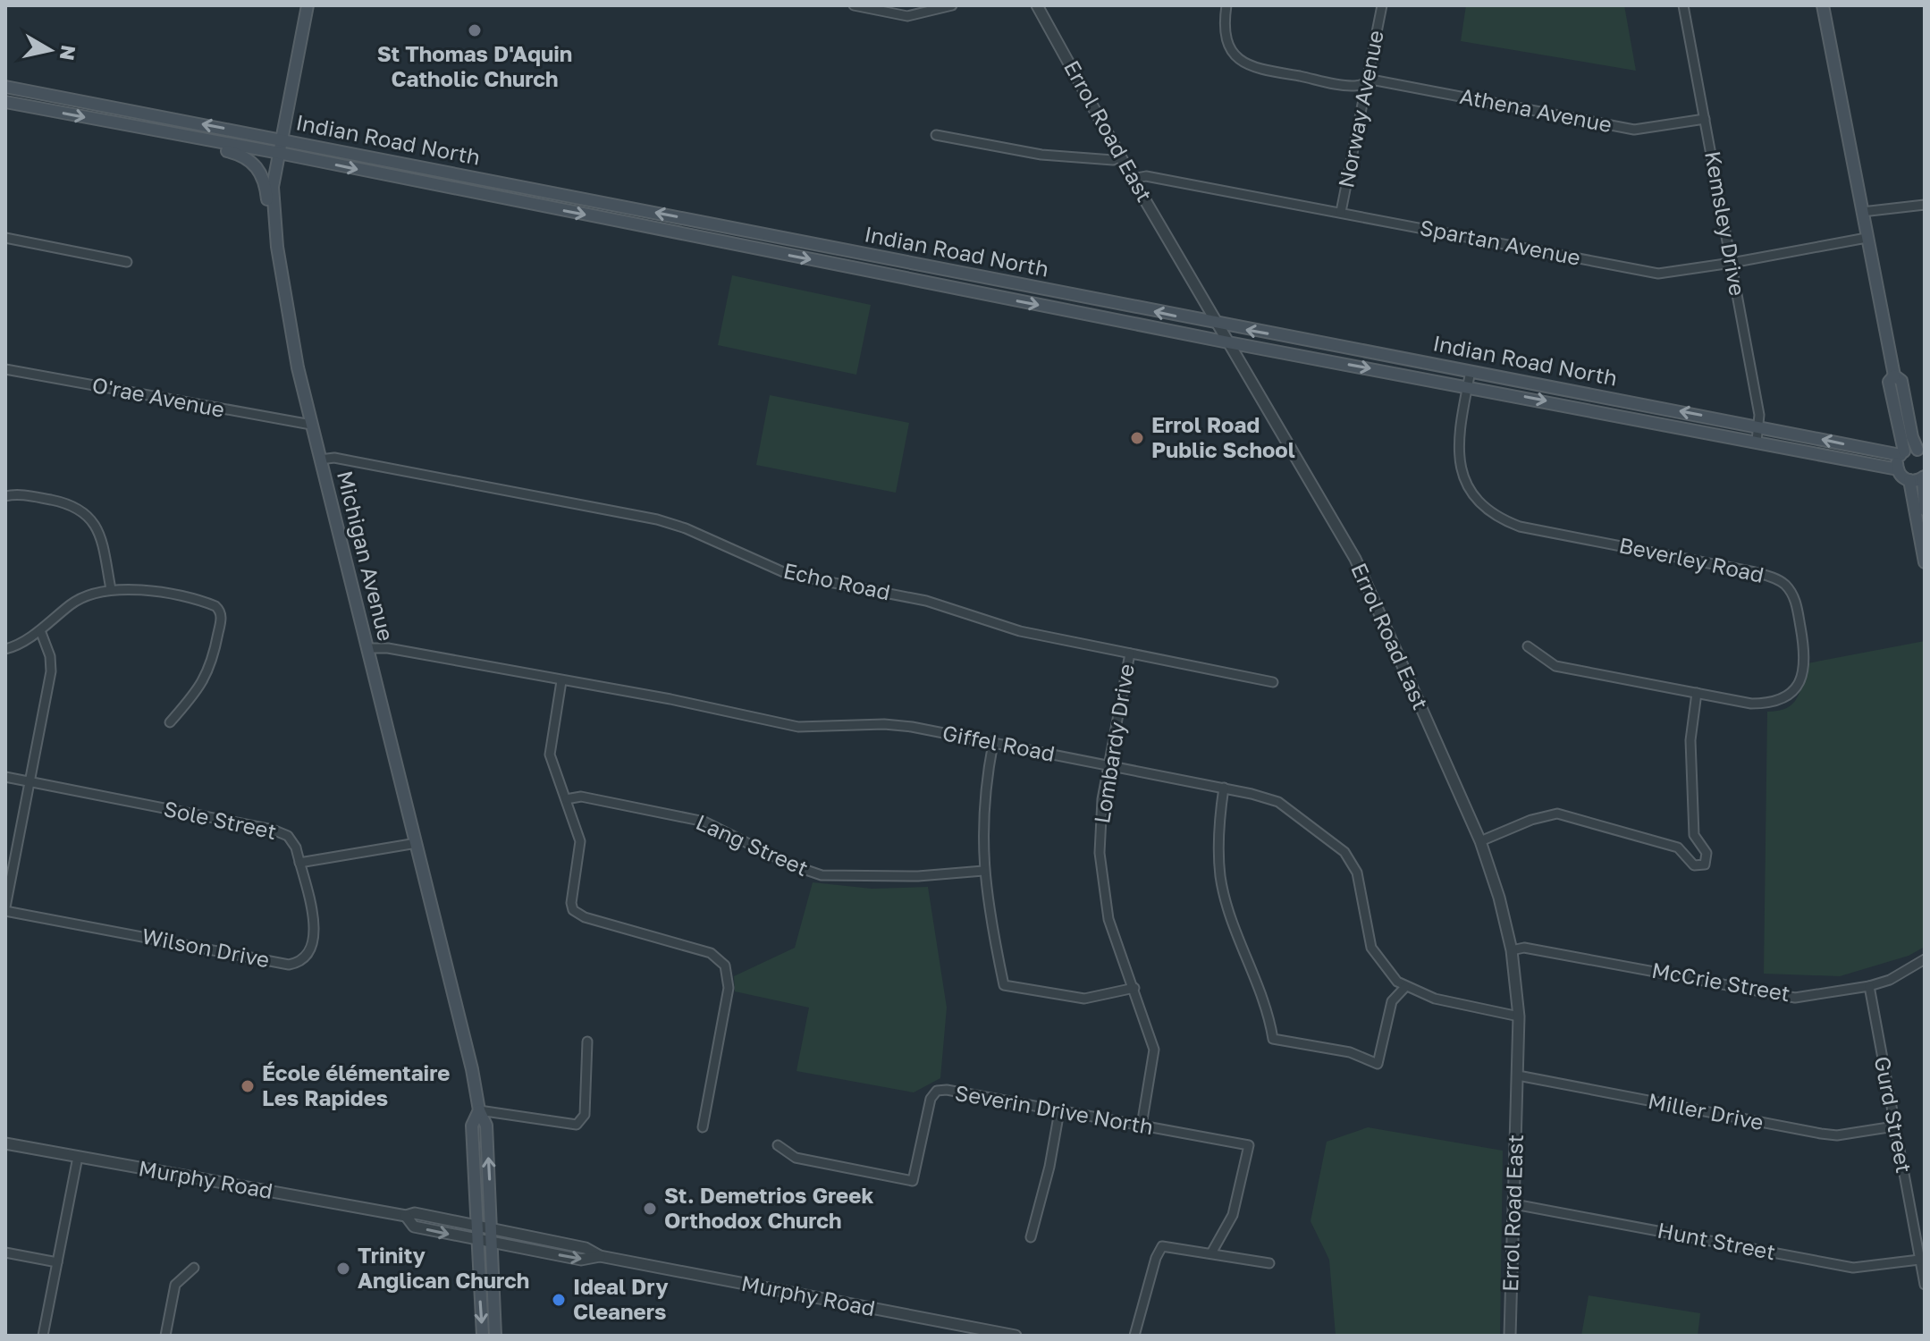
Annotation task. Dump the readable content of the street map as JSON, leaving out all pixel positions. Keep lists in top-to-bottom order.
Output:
{
  "streets": {
    "main road": ["Indian Road North", "Michigan Avenue"],
    "street": [
      "Norway Avenue",
      "Athena Avenue",
      "Errol Road East",
      "Kemsley Drive",
      "Spartan Avenue",
      "O'rae Avenue",
      "Beverley Road",
      "Echo Road",
      "Giffel Road",
      "Lombardy Drive",
      "Sole Street",
      "Lang Street",
      "Wilson Drive",
      "McCrie Street",
      "Severin Drive North",
      "Miller Drive",
      "Gurd Street",
      "Murphy Road",
      "Hunt Street"
    ]
  },
  "crossings": [
    ["Norway Avenue", "Athena Avenue"],
    ["Norway Avenue", "Spartan Avenue"],
    ["Athena Avenue", "Kemsley Drive"],
    ["Errol Road East", "Indian Road North"],
    ["Errol Road East", "Spartan Avenue"],
    ["Errol Road East", "Giffel Road"],
    ["Errol Road East", "McCrie Street"],
    ["Errol Road East", "Miller Drive"],
    ["Errol Road East", "Hunt Street"],
    ["Indian Road North", "Kemsley Drive"],
    ["Indian Road North", "Michigan Avenue"],
    ["Indian Road North", "Beverley Road"],
    ["Kemsley Drive", "Spartan Avenue"],
    ["O'rae Avenue", "Michigan Avenue"],
    ["Michigan Avenue", "Echo Road"],
    ["Michigan Avenue", "Giffel Road"],
    ["Michigan Avenue", "Sole Street"],
    ["Michigan Avenue", "Murphy Road"],
    ["Echo Road", "Lombardy Drive"],
    ["Giffel Road", "Lombardy Drive"],
    ["Lombardy Drive", "Severin Drive North"],
    ["Sole Street", "Wilson Drive"],
    ["McCrie Street", "Gurd Street"],
    ["Miller Drive", "Gurd Street"],
    ["Gurd Street", "Hunt Street"]
  ],
  "places": [
    "St Thomas D'Aquin Catholic Church",
    "Errol Road Public School",
    "École élémentaire Les Rapides",
    "St. Demetrios Greek Orthodox Church",
    "Trinity Anglican Church",
    "Ideal Dry Cleaners"
  ],
  "north": "right"
}
